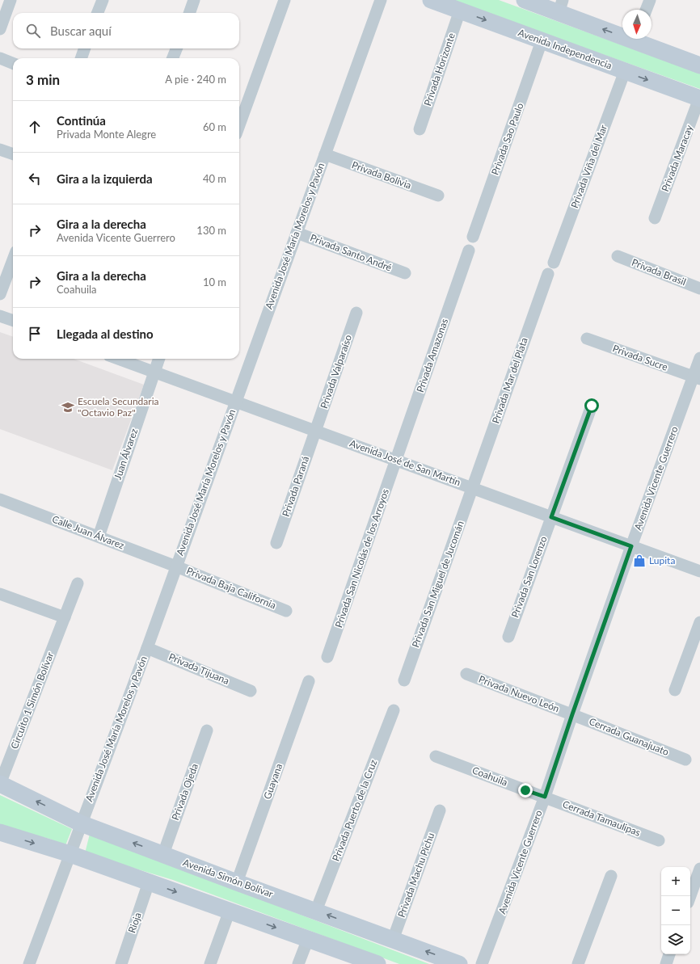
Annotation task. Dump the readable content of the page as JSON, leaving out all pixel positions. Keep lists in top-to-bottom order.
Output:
{
  "streets": {
    "main road": ["Avenida Independencia", "Avenida Simón Bolívar"],
    "street": [
      "Privada Horizonte",
      "Privada Sao Paulo",
      "Privada Maracay",
      "Privada Viña del Mar",
      "Privada Bolivia",
      "Avenida José María Morelos y Pavón",
      "Privada Santo André",
      "Privada Brasil",
      "Privada Amazonas",
      "Privada Sucre",
      "Privada Valparaíso",
      "Privada Mar del Plata",
      "Juan Álvarez",
      "Avenida José de San Martín",
      "Avenida Vicente Guerrero",
      "Privada Paraná",
      "Calle Juan Álvarez",
      "Privada San Nicolás de los Arroyos",
      "Privada San Lorenzo",
      "Privada San Miguel de Jucomán",
      "Privada Baja California",
      "Privada Tijuana",
      "Privada Nuevo León",
      "Circuito 1 Simón Bolívar",
      "Cerrada Guanajuato",
      "Coahuila",
      "Guayana",
      "Privada Ojeda",
      "Privada Puerto de la Cruz",
      "Cerrada Tamaulipas",
      "Privada Machu Pichu",
      "Rioja"
    ]
  },
  "crossings": [
    ["Avenida Independencia", "Privada Horizonte"],
    ["Avenida Independencia", "Privada Sao Paulo"],
    ["Avenida Independencia", "Privada Maracay"],
    ["Avenida Independencia", "Privada Viña del Mar"],
    ["Privada Bolivia", "Avenida José María Morelos y Pavón"],
    ["Avenida José María Morelos y Pavón", "Privada Santo André"],
    ["Avenida José María Morelos y Pavón", "Avenida José de San Martín"],
    ["Avenida José María Morelos y Pavón", "Calle Juan Álvarez"],
    ["Avenida José María Morelos y Pavón", "Privada Baja California"],
    ["Avenida José María Morelos y Pavón", "Privada Tijuana"],
    ["Avenida José María Morelos y Pavón", "Avenida Simón Bolívar"],
    ["Privada Amazonas", "Avenida José de San Martín"],
    ["Privada Amazonas", "Privada San Nicolás de los Arroyos"],
    ["Privada Sucre", "Avenida Vicente Guerrero"],
    ["Privada Valparaíso", "Avenida José de San Martín"],
    ["Privada Valparaíso", "Privada Paraná"],
    ["Privada Mar del Plata", "Avenida José de San Martín"],
    ["Privada Mar del Plata", "Privada San Miguel de Jucomán"],
    ["Juan Álvarez", "Avenida José de San Martín"],
    ["Juan Álvarez", "Calle Juan Álvarez"],
    ["Avenida José de San Martín", "Avenida Vicente Guerrero"],
    ["Avenida José de San Martín", "Privada Paraná"],
    ["Avenida José de San Martín", "Privada San Nicolás de los Arroyos"],
    ["Avenida José de San Martín", "Privada San Lorenzo"],
    ["Avenida José de San Martín", "Privada San Miguel de Jucomán"],
    ["Avenida Vicente Guerrero", "Privada Nuevo León"],
    ["Avenida Vicente Guerrero", "Cerrada Guanajuato"],
    ["Avenida Vicente Guerrero", "Coahuila"],
    ["Avenida Vicente Guerrero", "Cerrada Tamaulipas"],
    ["Calle Juan Álvarez", "Privada Baja California"],
    ["Privada Nuevo León", "Cerrada Guanajuato"],
    ["Circuito 1 Simón Bolívar", "Avenida Simón Bolívar"],
    ["Coahuila", "Cerrada Tamaulipas"],
    ["Guayana", "Avenida Simón Bolívar"],
    ["Privada Ojeda", "Avenida Simón Bolívar"],
    ["Privada Puerto de la Cruz", "Avenida Simón Bolívar"],
    ["Privada Machu Pichu", "Avenida Simón Bolívar"]
  ],
  "places": {
    "school or university": ["Escuela Secundaria \"Octavio Paz\""],
    "shop": ["Lupita"]
  },
  "north": "bottom",
  "page": {
    "search": "Buscar aquí",
    "heading": ["3 min", "A pie · 240 m"],
    "list": [
      ["Continúa", "Privada Monte Alegre", "60 m"],
      ["Gira a la izquierda", "40 m"],
      ["Gira a la derecha", "Avenida Vicente Guerrero", "130 m"],
      ["Gira a la derecha", "Coahuila", "10 m"],
      "Llegada al destino"
    ],
    "map_buttons": ["+", "−"]
  }
}
